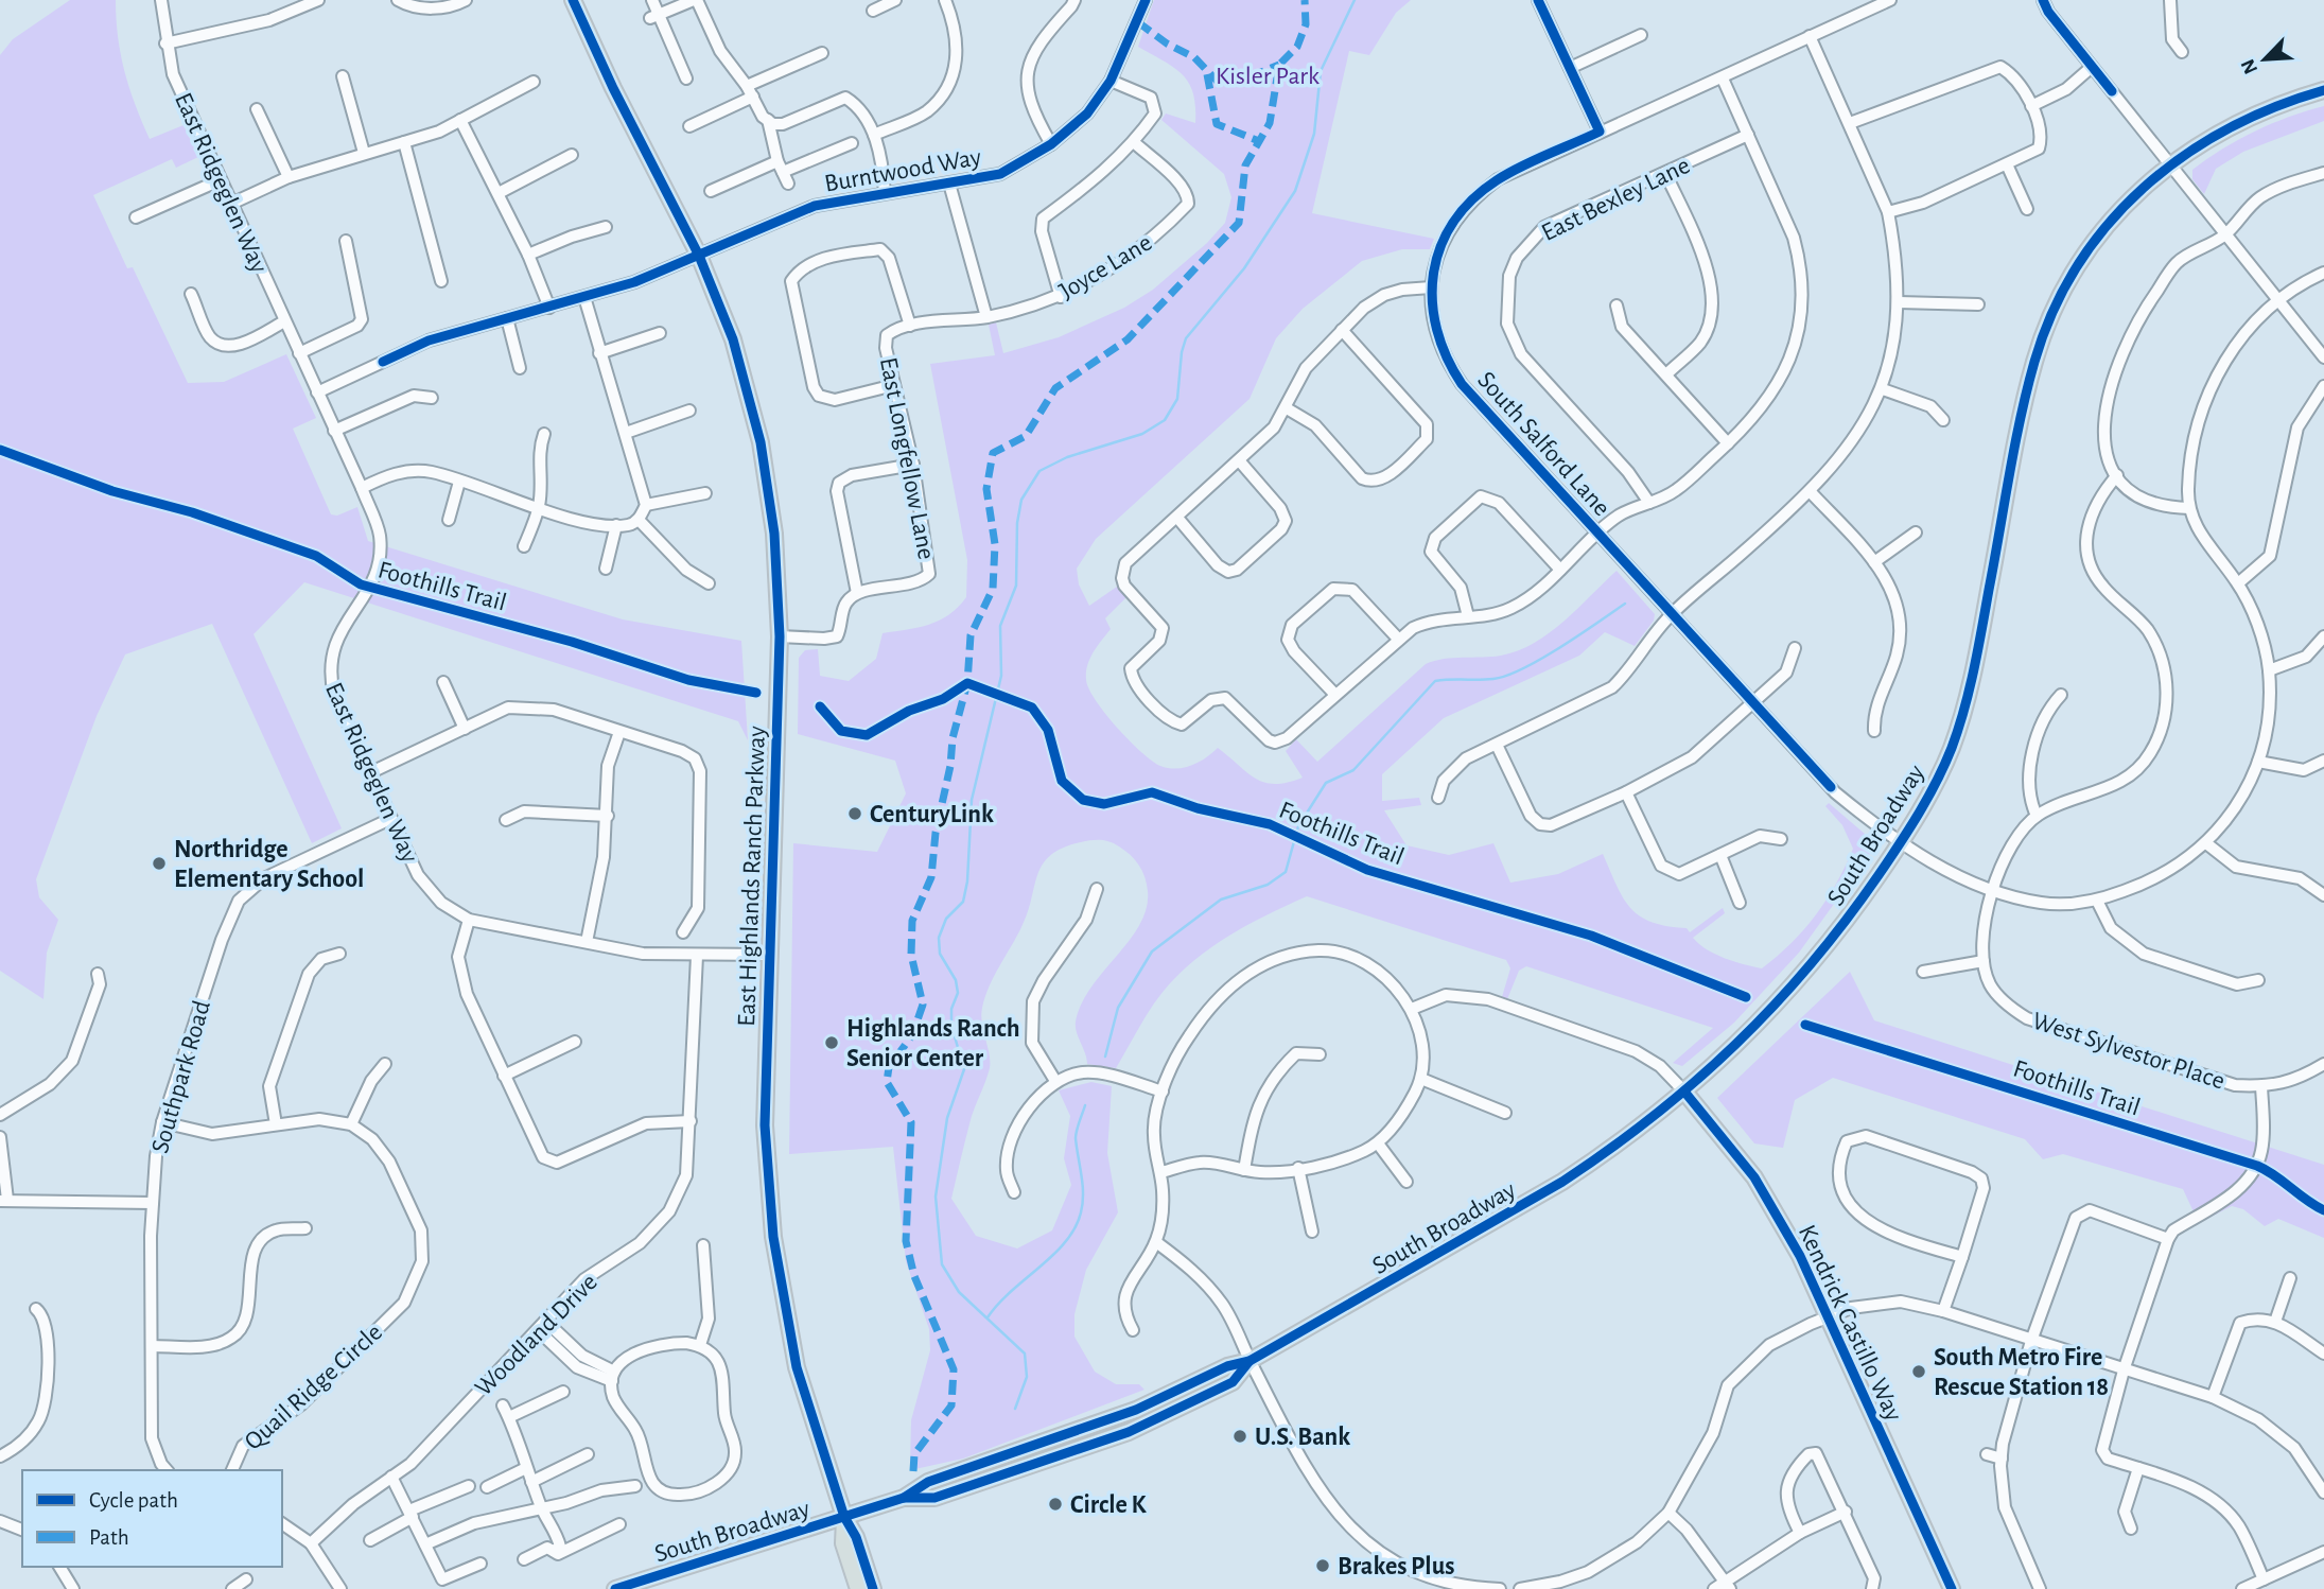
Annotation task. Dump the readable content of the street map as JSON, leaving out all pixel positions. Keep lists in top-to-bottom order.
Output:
{
  "streets": {
    "main road": ["South Broadway", "East Highlands Ranch Parkway", "Kendrick Castillo Way"],
    "street": [
      "Burntwood Way",
      "East Ridgeglen Way",
      "East Bexley Lane",
      "Joyce Lane",
      "South Salford Lane",
      "East Longfellow Lane",
      "West Sylvestor Place",
      "Southpark Road",
      "Woodland Drive",
      "Quail Ridge Circle"
    ],
    "cycle path": ["Foothills Trail"]
  },
  "crossings": [
    ["Burntwood Way", "East Ridgeglen Way"],
    ["Burntwood Way", "East Highlands Ranch Parkway"],
    ["East Ridgeglen Way", "East Highlands Ranch Parkway"],
    ["East Ridgeglen Way", "Southpark Road"],
    ["East Ridgeglen Way", "Woodland Drive"],
    ["Joyce Lane", "East Longfellow Lane"],
    ["South Salford Lane", "South Broadway"],
    ["South Salford Lane", "West Sylvestor Place"],
    ["South Broadway", "East Highlands Ranch Parkway"],
    ["South Broadway", "Kendrick Castillo Way"]
  ],
  "parks": ["Kisler Park"],
  "places": [
    "CenturyLink",
    "Northridge Elementary School",
    "Highlands Ranch Senior Center",
    "South Metro Fire Rescue Station 18",
    "U.S. Bank",
    "Circle K",
    "Brakes Plus"
  ],
  "legend": ["Cycle path", "Path"],
  "north": "bottom left"
}
